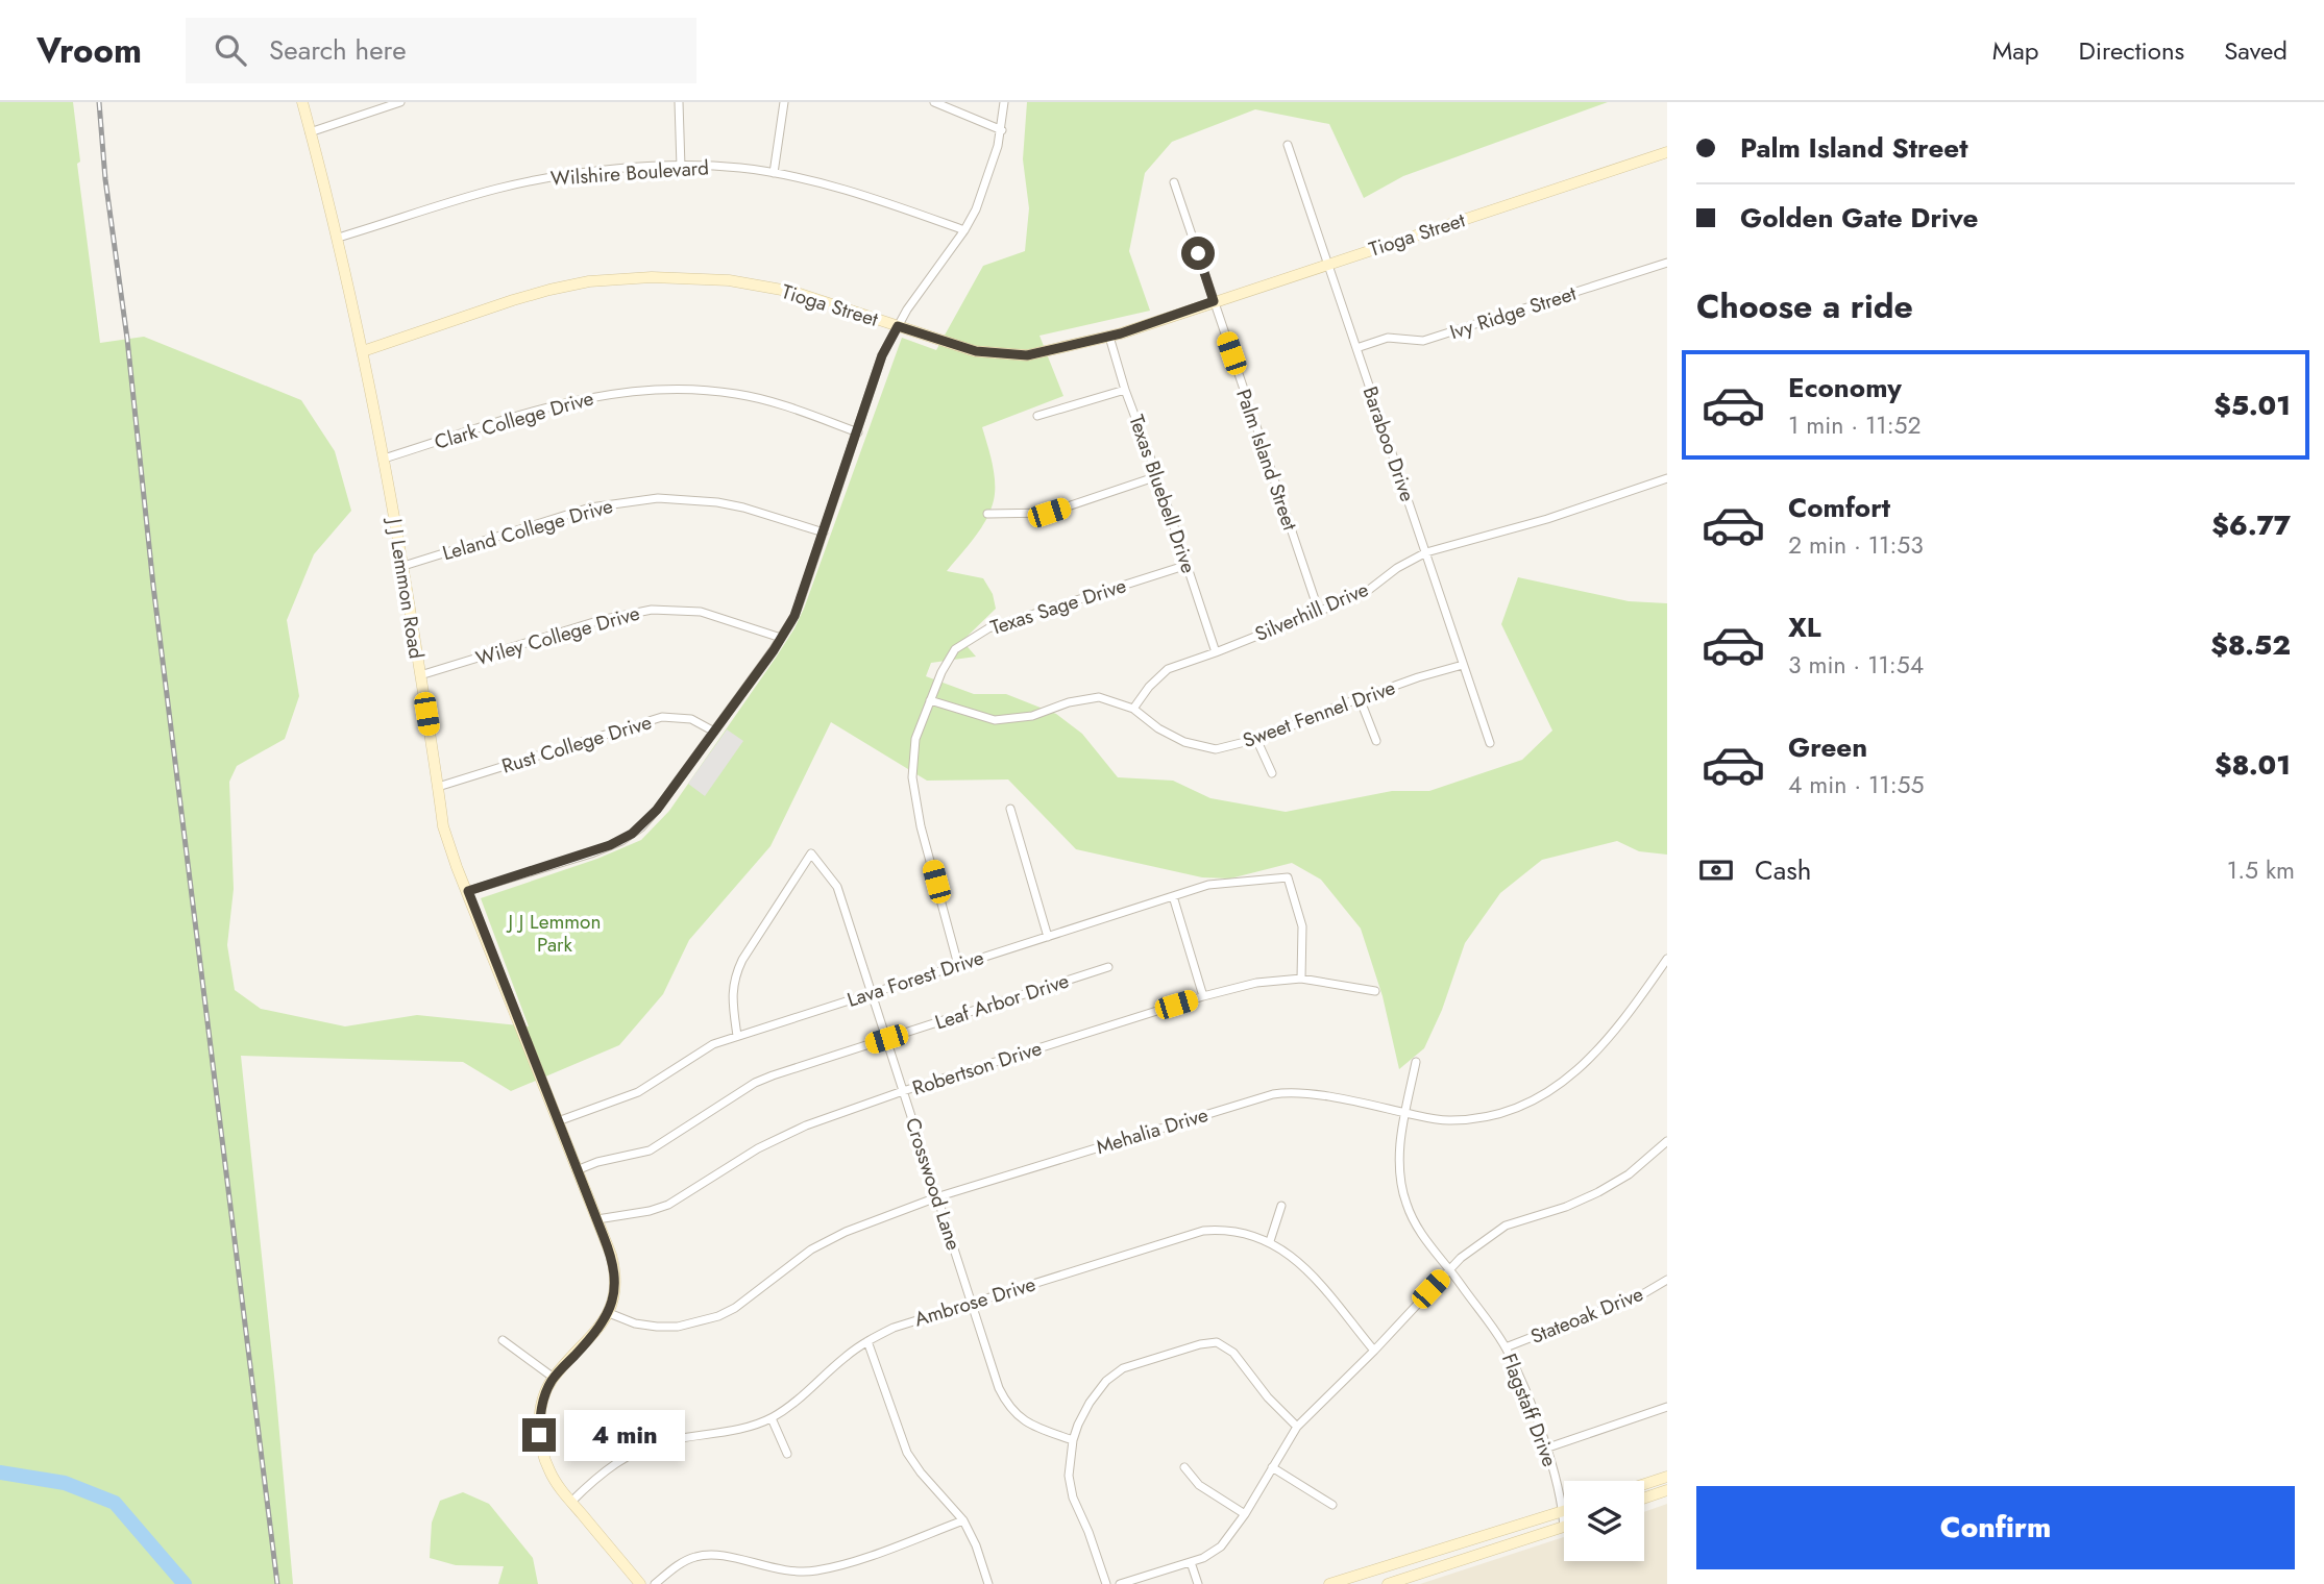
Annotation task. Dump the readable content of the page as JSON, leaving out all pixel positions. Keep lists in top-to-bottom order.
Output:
{
  "streets": {
    "street": [
      "Wilshire Boulevard",
      "Tioga Street",
      "Ivy Ridge Street",
      "Clark College Drive",
      "Baraboo Drive",
      "Palm Island Street",
      "Texas Bluebell Drive",
      "Leland College Drive",
      "J J Lemmon Road",
      "Texas Sage Drive",
      "Silverhill Drive",
      "Wiley College Drive",
      "Sweet Fennel Drive",
      "Rust College Drive",
      "Lava Forest Drive",
      "Leaf Arbor Drive",
      "Robertson Drive",
      "Mehalia Drive",
      "Crosswood Lane",
      "Ambrose Drive",
      "Stateoak Drive",
      "Flagstaff Drive"
    ]
  },
  "crossings": [
    ["Wilshire Boulevard", "J J Lemmon Road"],
    ["Tioga Street", "Baraboo Drive"],
    ["Tioga Street", "Palm Island Street"],
    ["Tioga Street", "Texas Bluebell Drive"],
    ["Tioga Street", "J J Lemmon Road"],
    ["Ivy Ridge Street", "Baraboo Drive"],
    ["Clark College Drive", "J J Lemmon Road"],
    ["Baraboo Drive", "Silverhill Drive"],
    ["Baraboo Drive", "Sweet Fennel Drive"],
    ["Palm Island Street", "Silverhill Drive"],
    ["Texas Bluebell Drive", "Texas Sage Drive"],
    ["Texas Bluebell Drive", "Silverhill Drive"],
    ["Leland College Drive", "J J Lemmon Road"],
    ["J J Lemmon Road", "Wiley College Drive"],
    ["J J Lemmon Road", "Rust College Drive"],
    ["J J Lemmon Road", "Lava Forest Drive"],
    ["J J Lemmon Road", "Leaf Arbor Drive"],
    ["J J Lemmon Road", "Robertson Drive"],
    ["J J Lemmon Road", "Mehalia Drive"],
    ["Texas Sage Drive", "Sweet Fennel Drive"],
    ["Texas Sage Drive", "Lava Forest Drive"],
    ["Silverhill Drive", "Sweet Fennel Drive"],
    ["Lava Forest Drive", "Robertson Drive"],
    ["Lava Forest Drive", "Crosswood Lane"],
    ["Leaf Arbor Drive", "Crosswood Lane"],
    ["Robertson Drive", "Crosswood Lane"],
    ["Mehalia Drive", "Crosswood Lane"],
    ["Mehalia Drive", "Flagstaff Drive"],
    ["Crosswood Lane", "Ambrose Drive"],
    ["Stateoak Drive", "Flagstaff Drive"]
  ],
  "parks": ["J J Lemmon Park"],
  "page": {
    "header": "Vroom",
    "search": "Search here",
    "nav": ["Map", "Directions", "Saved"],
    "banner": ["Palm Island Street", "Golden Gate Drive"],
    "heading": "Choose a ride",
    "list": [
      {
        "name": "Economy",
        "note": "1 min · 11:52",
        "value": "$5.01"
      },
      {
        "name": "Comfort",
        "note": "2 min · 11:53",
        "value": "$6.77"
      },
      {
        "name": "XL",
        "note": "3 min · 11:54",
        "value": "$8.52"
      },
      {
        "name": "Green",
        "note": "4 min · 11:55",
        "value": "$8.01"
      }
    ],
    "pay": ["Cash", "1.5 km"],
    "bubble": "4 min",
    "buttons": "Confirm"
  }
}
